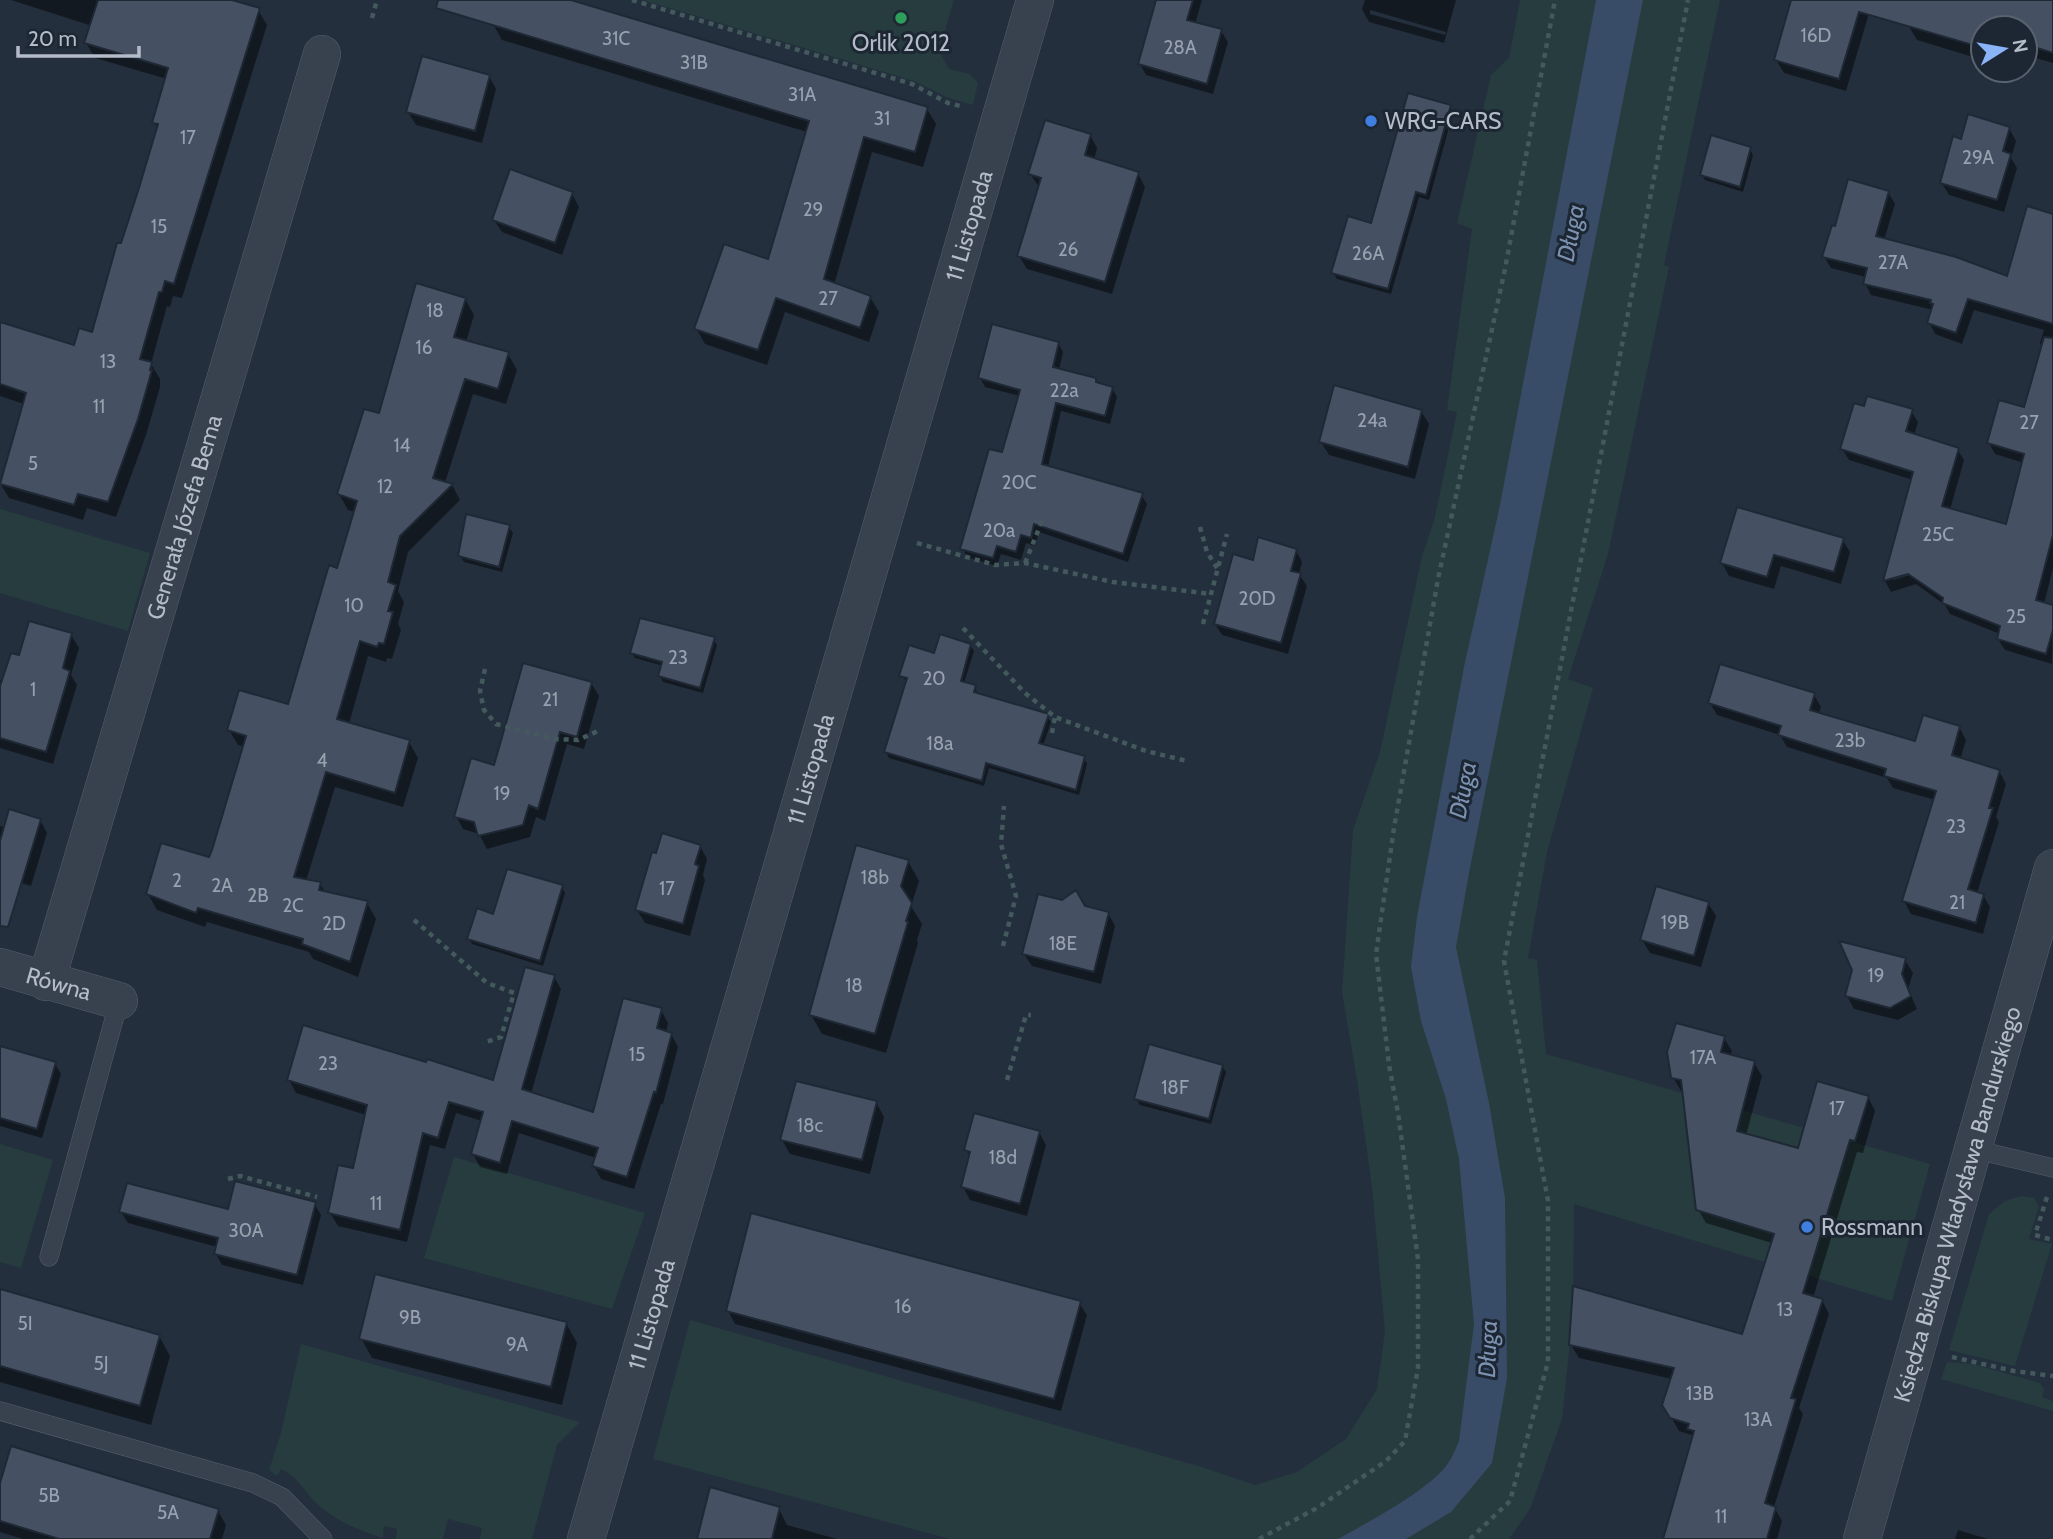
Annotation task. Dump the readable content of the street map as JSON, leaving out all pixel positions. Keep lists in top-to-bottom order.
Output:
{
  "streets": {
    "street": [
      "11 Listopada",
      "Generała Józefa Bema",
      "Równa",
      "Księdza Biskupa Władysława Bandurskiego"
    ]
  },
  "crossings": [
    ["Generała Józefa Bema", "Równa"]
  ],
  "water": ["Długa"],
  "places": ["Orlik 2012", "WRG-CARS", "Rossmann"],
  "house_numbers": [
    "16D",
    "31C",
    "28A",
    "31B",
    "31A",
    "31",
    "17",
    "29A",
    "29",
    "15",
    "26",
    "26A",
    "27A",
    "27",
    "18",
    "16",
    "13",
    "22a",
    "11",
    "24a",
    "27",
    "14",
    "5",
    "20C",
    "12",
    "20a",
    "25C",
    "20D",
    "10",
    "25",
    "23",
    "20",
    "1",
    "21",
    "23b",
    "18a",
    "4",
    "19",
    "23",
    "18b",
    "2",
    "2A",
    "17",
    "2B",
    "21",
    "2C",
    "19B",
    "2D",
    "18E",
    "19",
    "18",
    "15",
    "17A",
    "23",
    "18F",
    "17",
    "18c",
    "18d",
    "11",
    "30A",
    "16",
    "13",
    "9B",
    "5I",
    "9A",
    "5J",
    "13B",
    "13A",
    "5B",
    "5A",
    "11"
  ],
  "scale_bar": "20 m",
  "north": "right"
}
